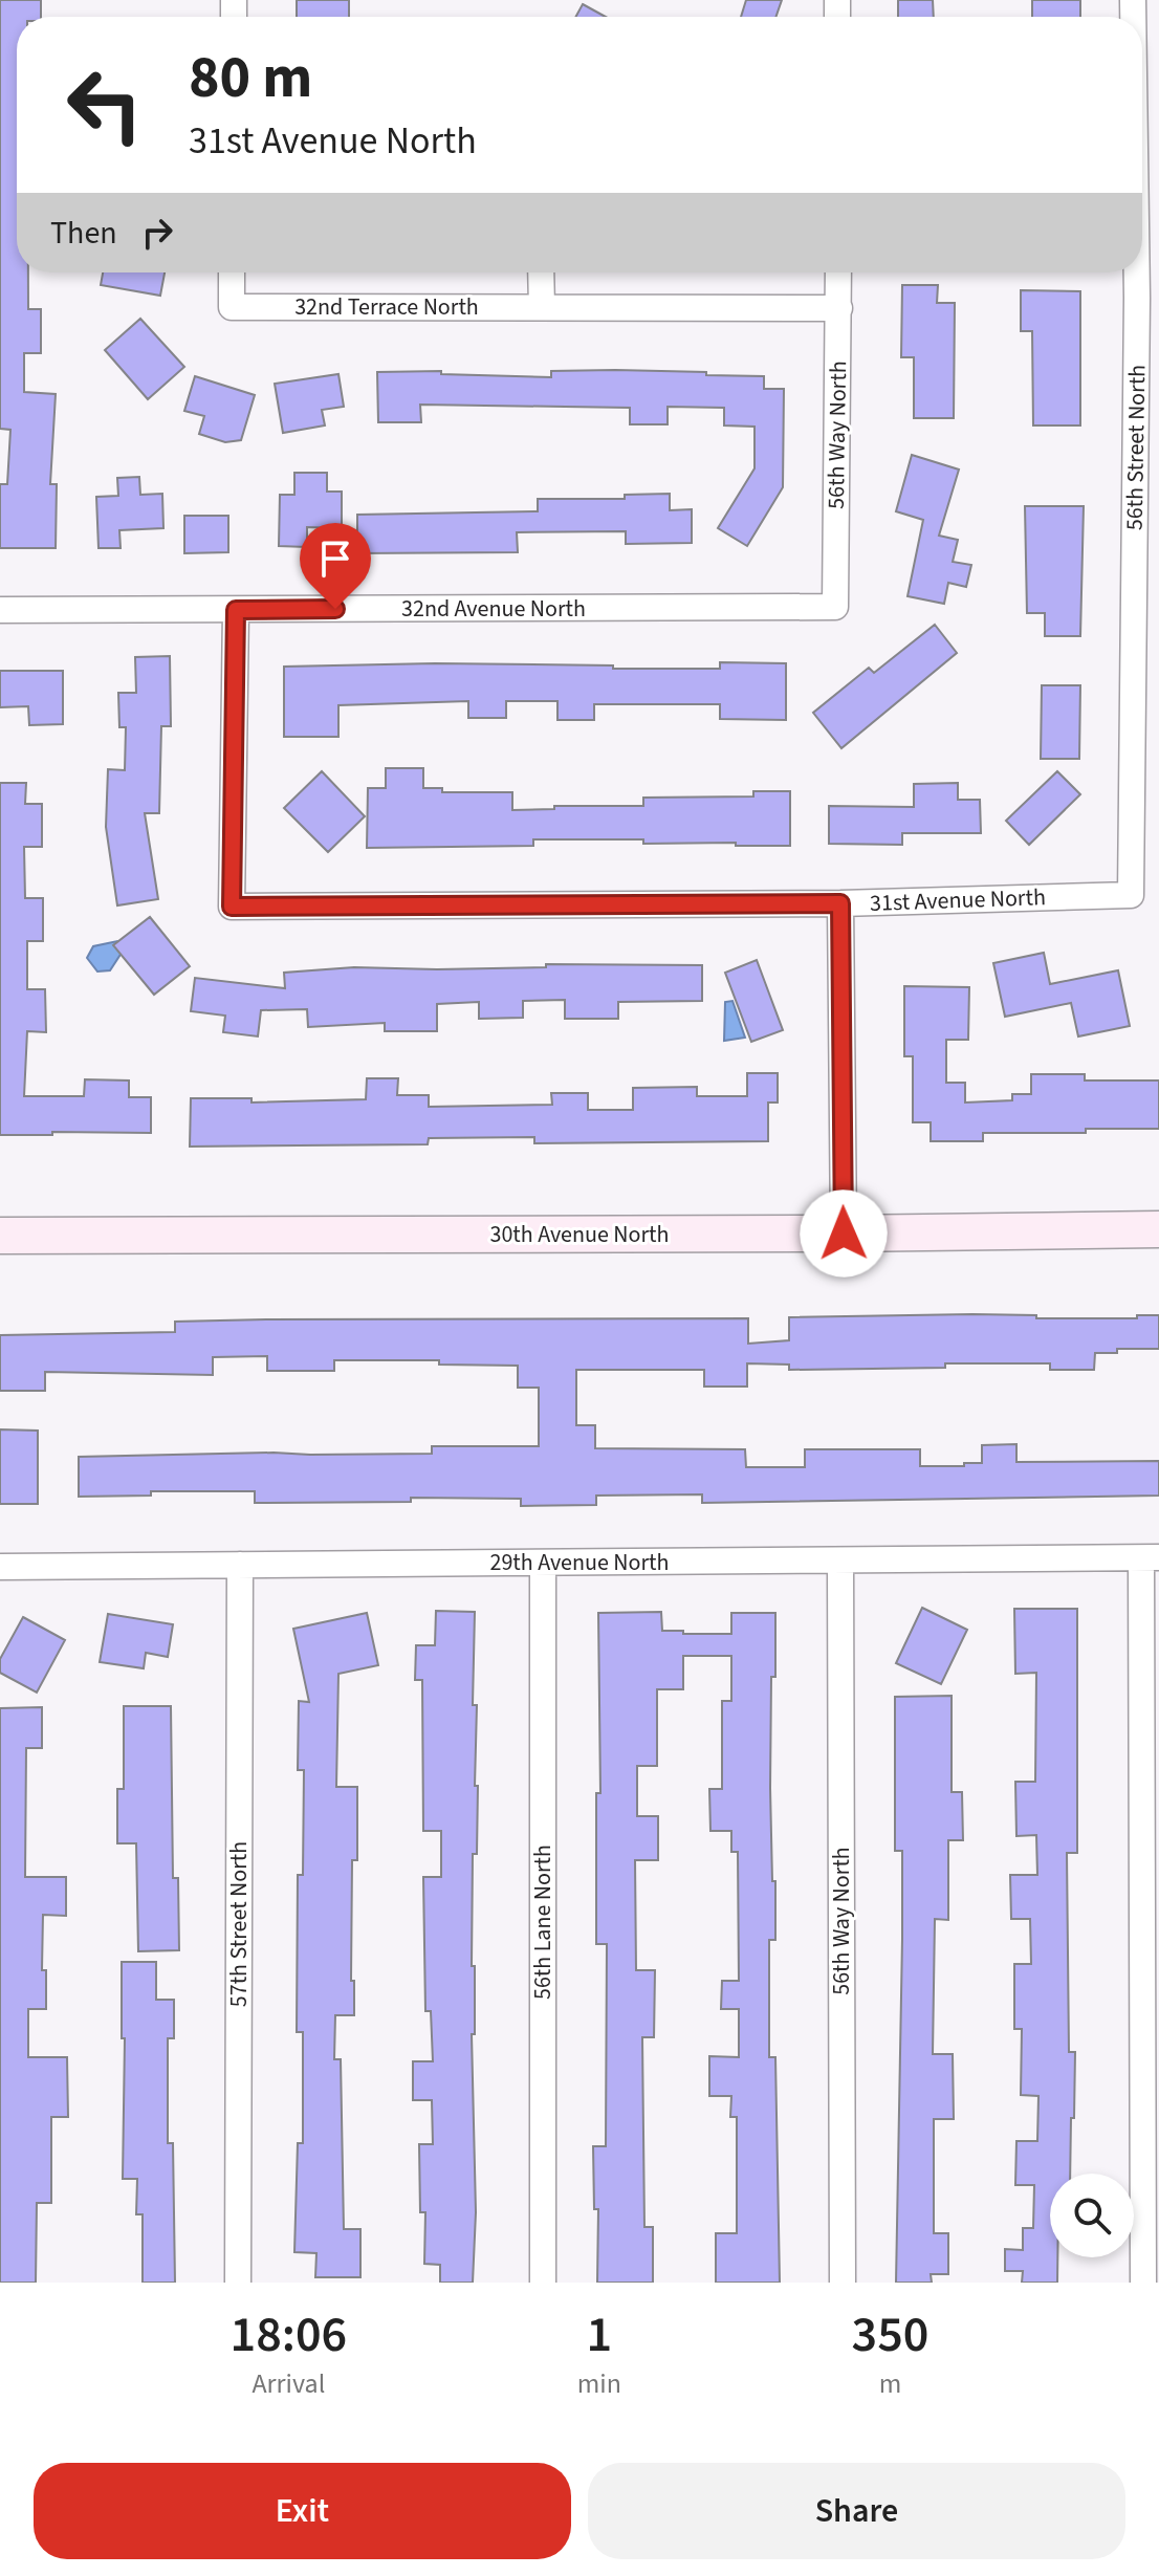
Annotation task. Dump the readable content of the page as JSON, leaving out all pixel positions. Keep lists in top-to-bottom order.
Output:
{
  "streets": {
    "street": [
      "32nd Terrace North",
      "56th Way North",
      "56th Street North",
      "32nd Avenue North",
      "31st Avenue North",
      "30th Avenue North",
      "29th Avenue North",
      "56th Lane North",
      "57th Street North"
    ]
  },
  "crossings": [
    ["32nd Terrace North", "56th Way North"],
    ["56th Way North", "32nd Avenue North"],
    ["56th Way North", "29th Avenue North"],
    ["56th Street North", "31st Avenue North"],
    ["32nd Avenue North", "31st Avenue North"],
    ["29th Avenue North", "56th Lane North"],
    ["29th Avenue North", "57th Street North"]
  ],
  "page": {
    "turn": ["80 m", "31st Avenue North"],
    "then": "Then",
    "eta": [
      "18:06",
      "Arrival",
      "1",
      "min",
      "350",
      "m"
    ],
    "buttons": ["Exit", "Share"]
  }
}
